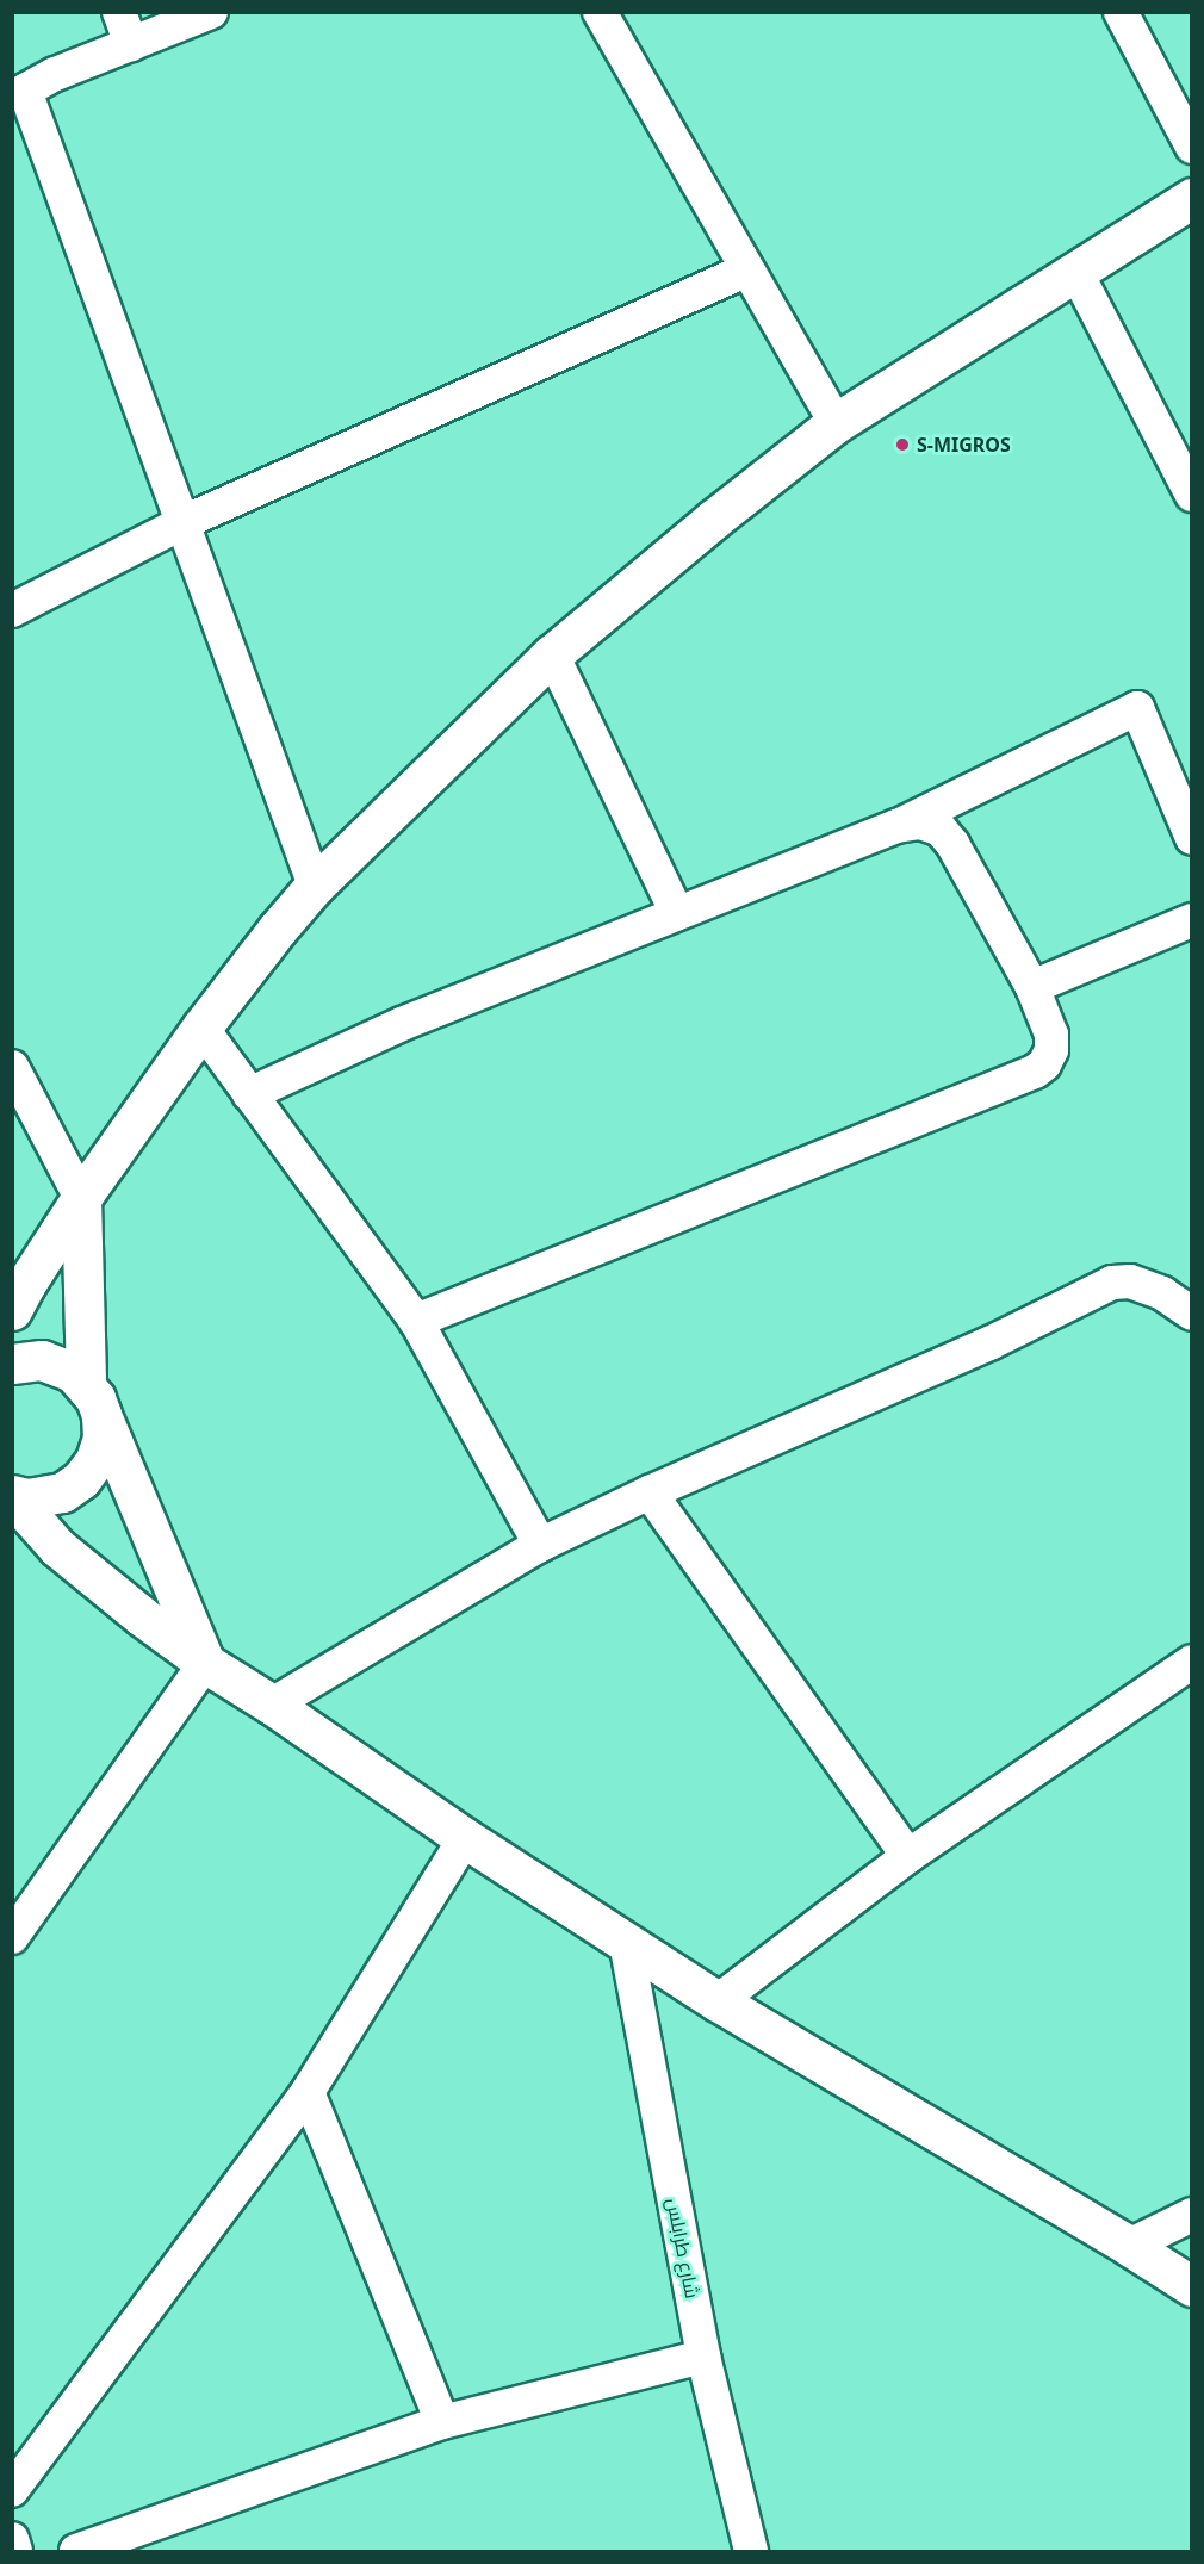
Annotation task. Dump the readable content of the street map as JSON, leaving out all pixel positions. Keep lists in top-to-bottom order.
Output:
{
  "streets": {
    "street": ["شارع طرابلس"]
  },
  "places": ["S-MIGROS"]
}
